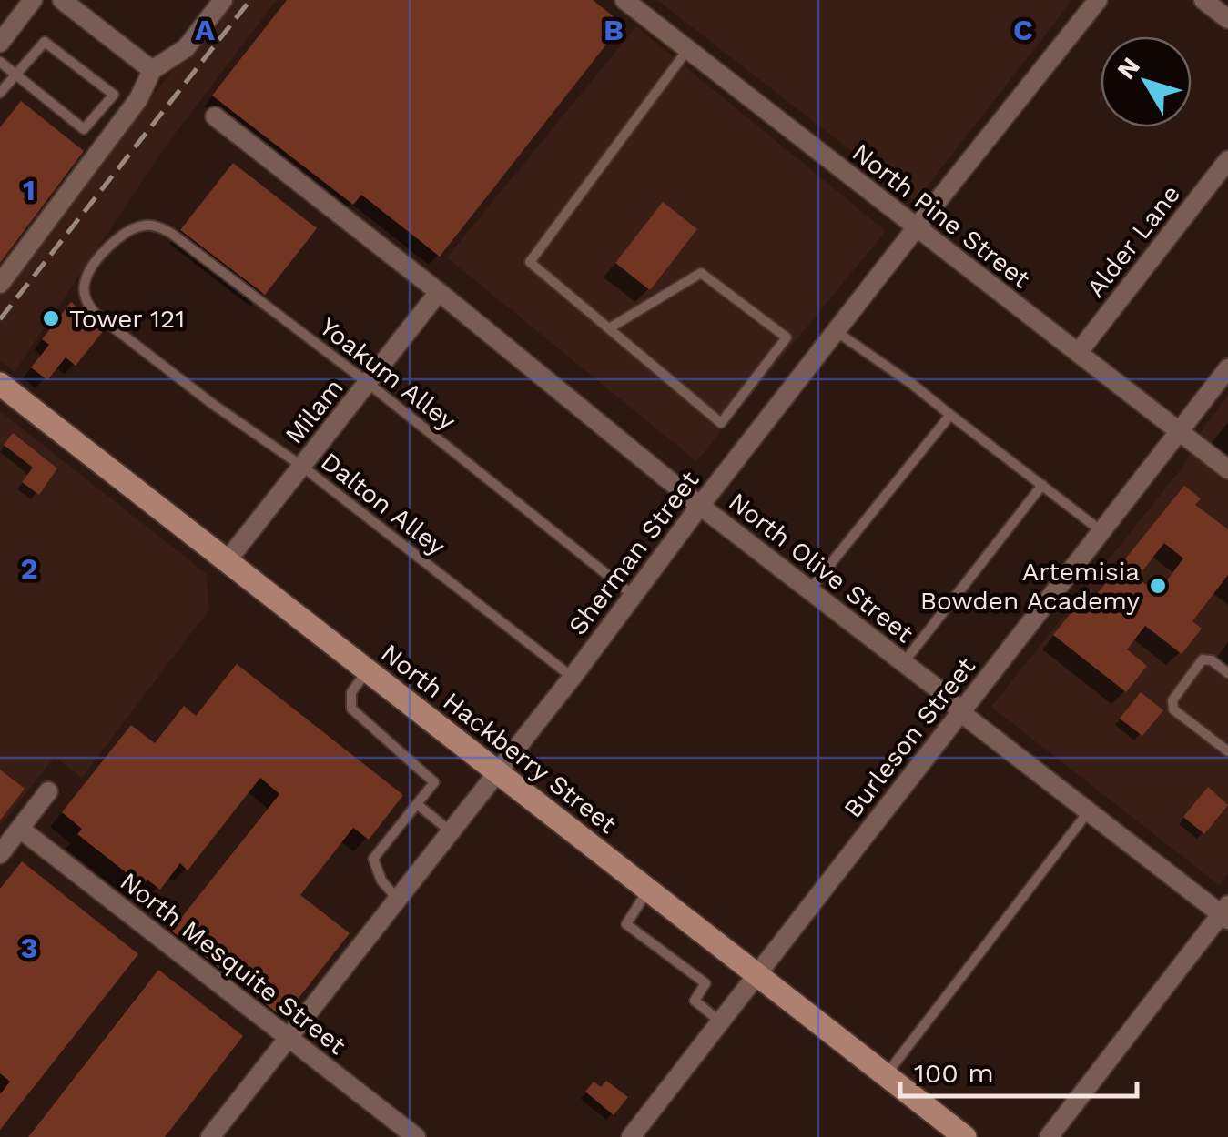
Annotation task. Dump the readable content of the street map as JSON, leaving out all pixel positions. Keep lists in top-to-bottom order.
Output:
{
  "streets": {
    "main road": ["North Hackberry Street"],
    "street": [
      "North Pine Street",
      "Alder Lane",
      "Milam",
      "Sherman Street",
      "North Olive Street",
      "Burleson Street",
      "North Mesquite Street"
    ],
    "lane": ["Yoakum Alley", "Dalton Alley"]
  },
  "crossings": [
    ["North Pine Street", "Alder Lane"],
    ["North Pine Street", "Sherman Street"],
    ["North Pine Street", "Burleson Street"],
    ["Yoakum Alley", "Milam"],
    ["Yoakum Alley", "Dalton Alley"],
    ["Yoakum Alley", "Sherman Street"],
    ["Milam", "Dalton Alley"],
    ["Milam", "North Olive Street"],
    ["Milam", "North Hackberry Street"],
    ["Dalton Alley", "Sherman Street"],
    ["Sherman Street", "North Olive Street"],
    ["Sherman Street", "North Hackberry Street"],
    ["Sherman Street", "North Mesquite Street"],
    ["North Olive Street", "Burleson Street"],
    ["Burleson Street", "North Hackberry Street"]
  ],
  "places": ["Tower 121", "Artemisia Bowden Academy"],
  "scale_bar": "100 m",
  "north": "top left",
  "grid": {
    "columns": ["A", "B", "C"],
    "rows": ["1", "2", "3"]
  }
}
